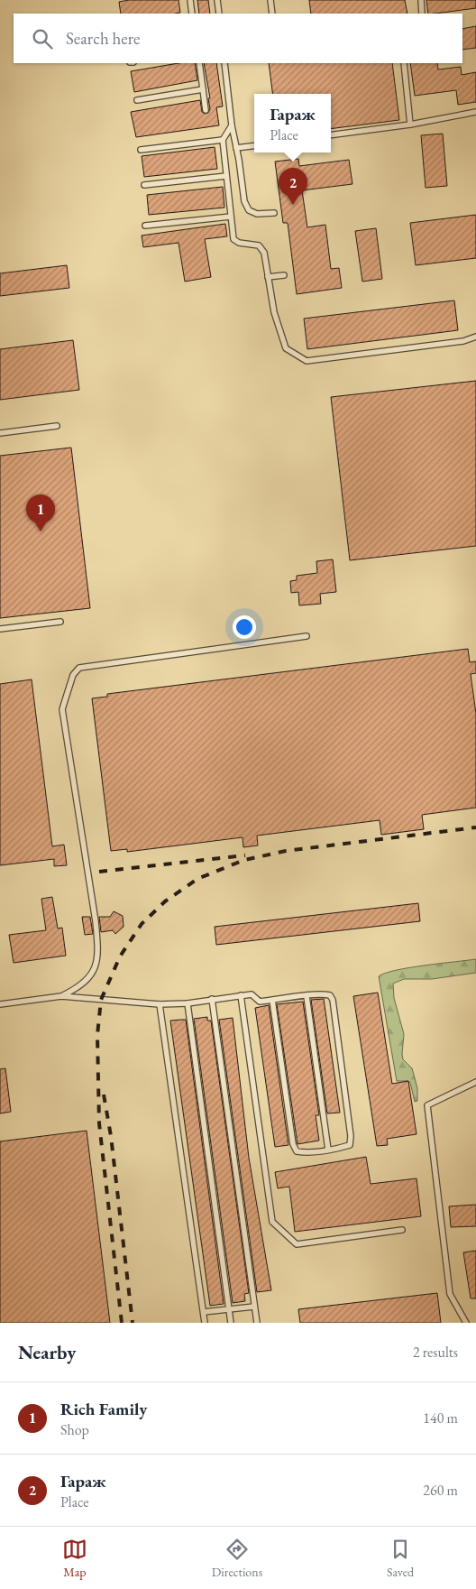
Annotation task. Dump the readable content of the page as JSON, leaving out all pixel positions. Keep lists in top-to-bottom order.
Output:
{
  "page": {
    "search": "Search here",
    "popup": ["Гараж", "Place"],
    "pins": ["2", "1"],
    "heading": ["Nearby", "2 results"],
    "list": [
      {
        "mark": "1",
        "name": "Rich Family",
        "note": "Shop",
        "value": "140 m"
      },
      {
        "mark": "2",
        "name": "Гараж",
        "note": "Place",
        "value": "260 m"
      }
    ],
    "nav": ["Map", "Directions", "Saved"]
  }
}
